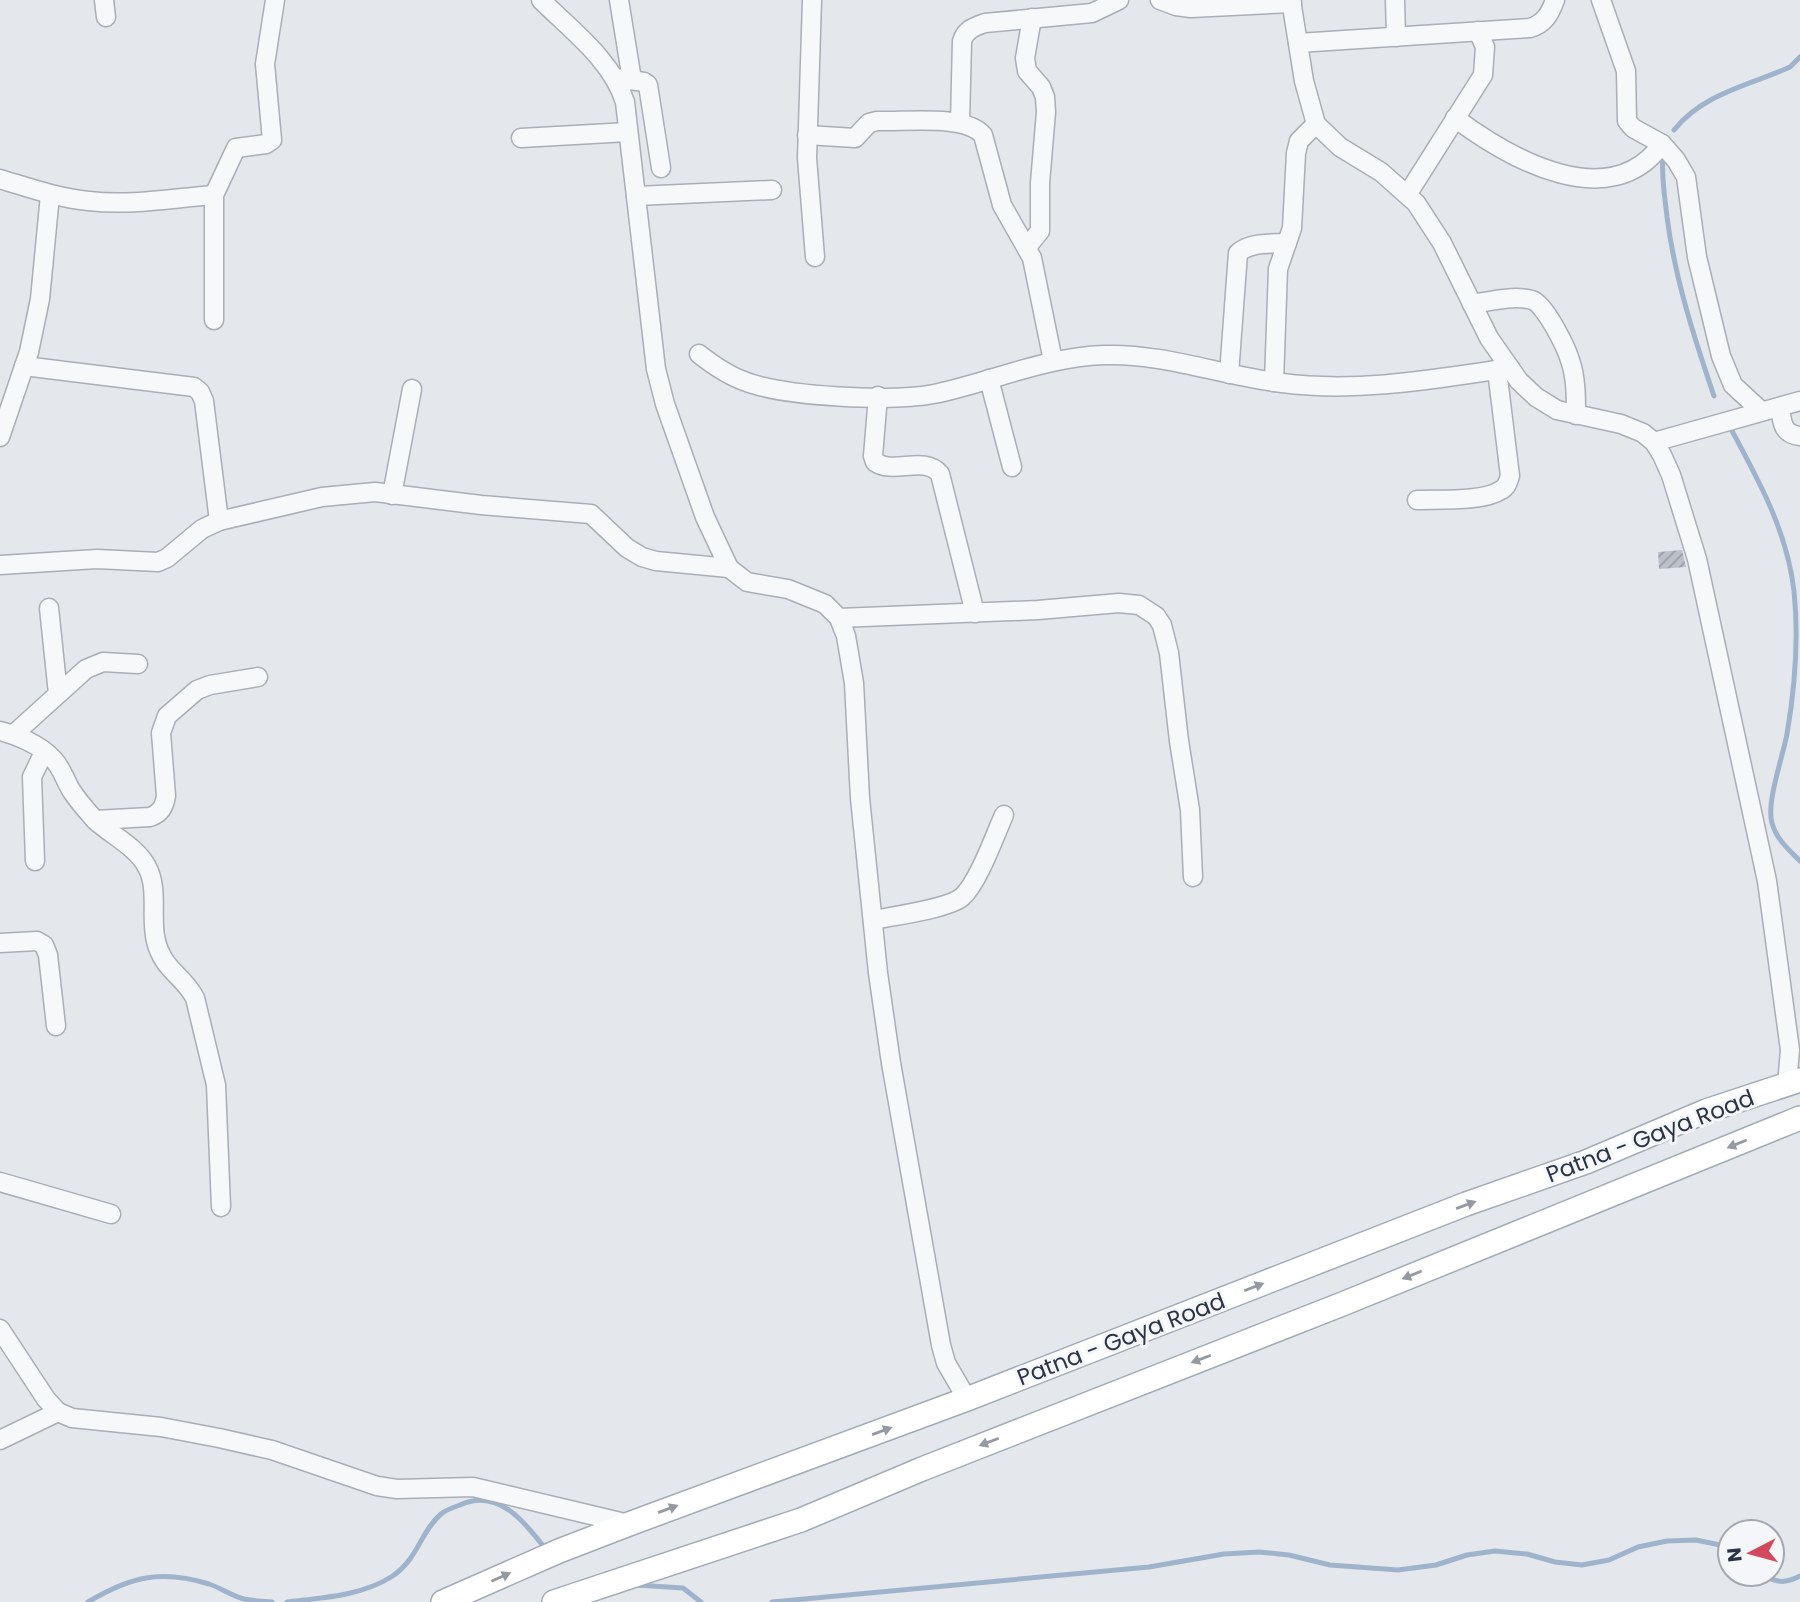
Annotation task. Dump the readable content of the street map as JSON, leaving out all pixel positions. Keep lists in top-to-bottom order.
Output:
{
  "streets": {
    "main road": ["Patna - Gaya Road"]
  },
  "north": "left"
}
